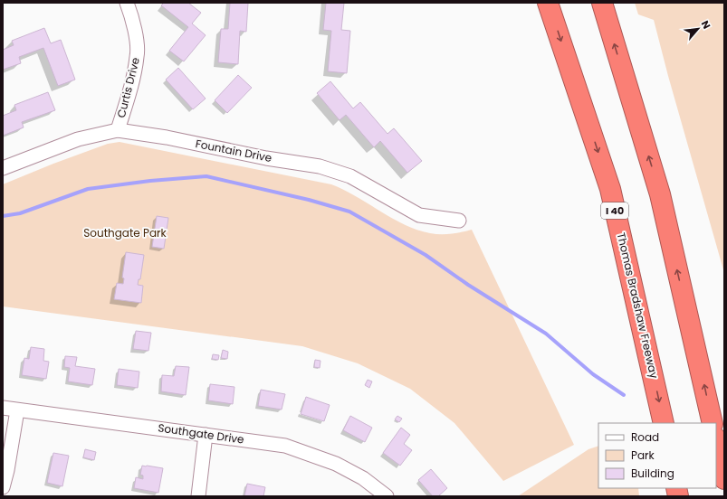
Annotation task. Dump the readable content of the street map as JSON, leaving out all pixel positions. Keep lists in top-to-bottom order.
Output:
{
  "streets": {
    "highway": ["I 40", "Thomas Bradshaw Freeway"],
    "street": ["Curtis Drive", "Fountain Drive", "Southgate Drive"]
  },
  "crossings": [
    ["Curtis Drive", "Fountain Drive"]
  ],
  "parks": ["Southgate Park"],
  "legend": ["Road", "Park", "Building"],
  "north": "top right"
}
